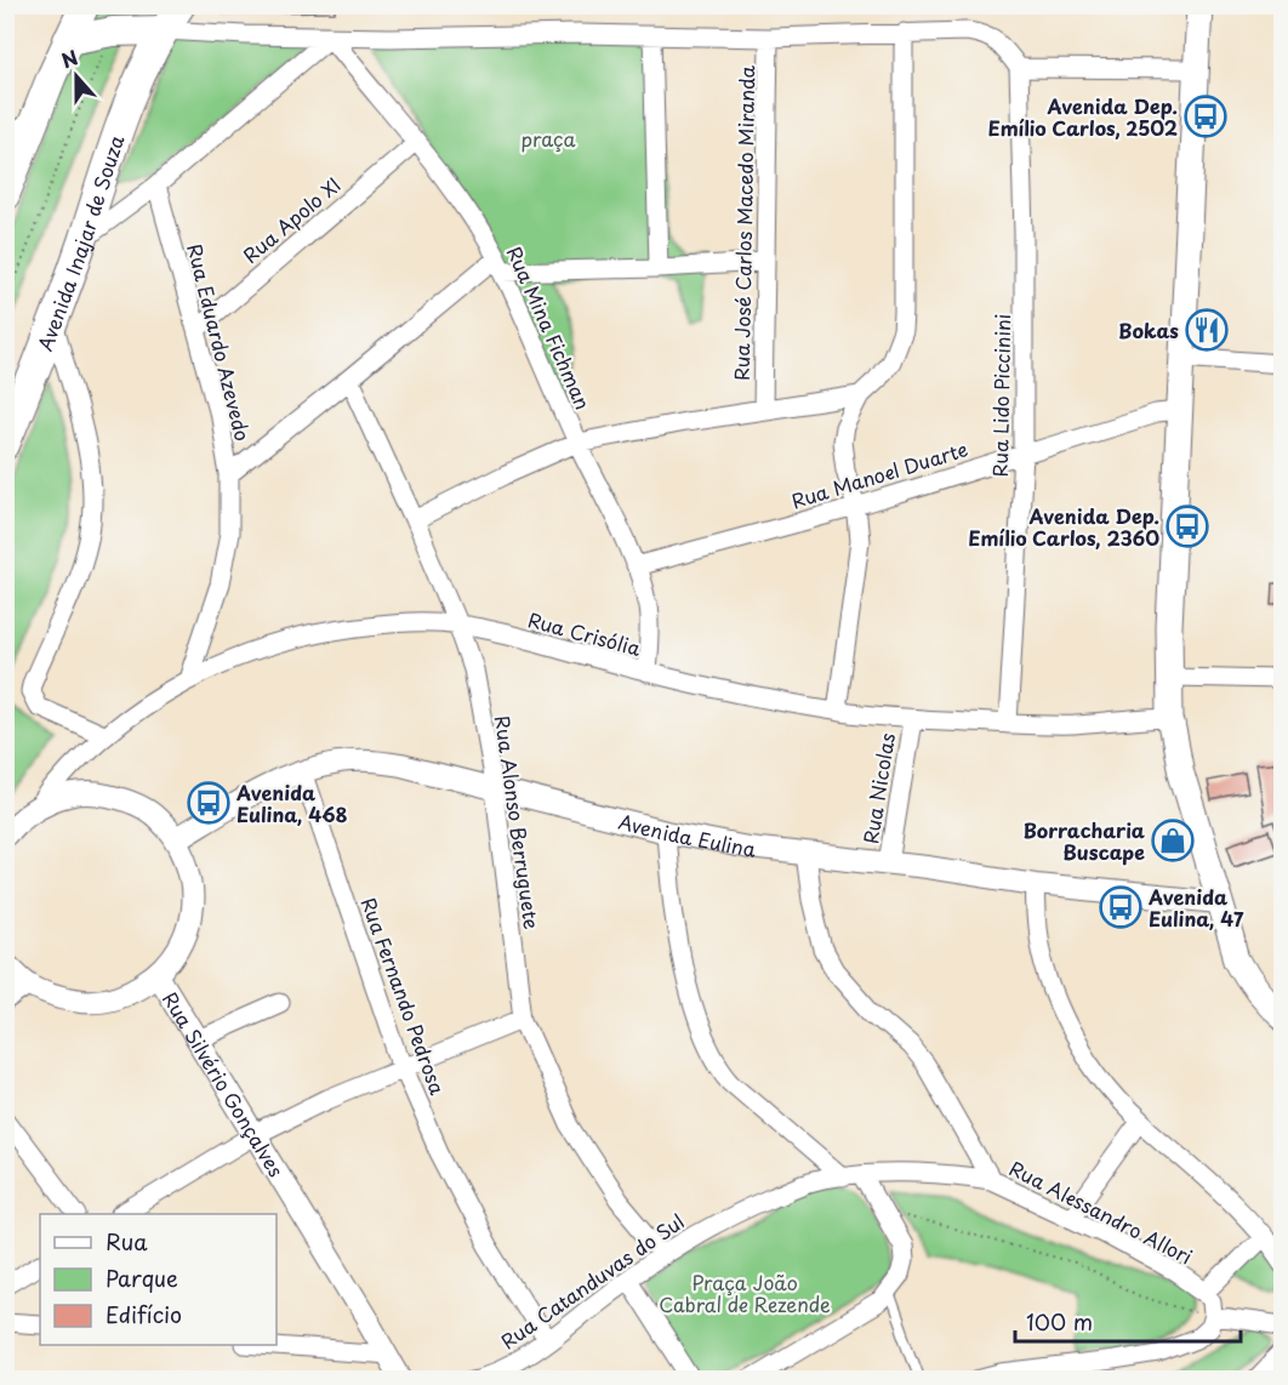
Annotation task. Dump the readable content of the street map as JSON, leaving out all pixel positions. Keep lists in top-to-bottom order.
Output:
{
  "streets": {
    "main road": ["Avenida Inajar de Souza"],
    "street": [
      "Rua Apolo XI",
      "Rua José Carlos Macedo Miranda",
      "Rua Mina Fichman",
      "Rua Eduardo Azevedo",
      "Rua Lido Piccinini",
      "Rua Manoel Duarte",
      "Rua Crisólia",
      "Rua Nicolas",
      "Rua Alonso Berruguete",
      "Avenida Eulina",
      "Rua Fernando Pedrosa",
      "Rua Silvério Gonçalves",
      "Rua Alessandro Allori",
      "Rua Catanduvas do Sul"
    ]
  },
  "crossings": [
    ["Rua Apolo XI", "Rua Mina Fichman"],
    ["Rua Apolo XI", "Rua Eduardo Azevedo"],
    ["Rua Mina Fichman", "Rua Manoel Duarte"],
    ["Rua Mina Fichman", "Rua Crisólia"],
    ["Rua Eduardo Azevedo", "Rua Crisólia"],
    ["Rua Lido Piccinini", "Rua Manoel Duarte"],
    ["Rua Lido Piccinini", "Rua Crisólia"],
    ["Rua Crisólia", "Rua Nicolas"],
    ["Rua Crisólia", "Rua Alonso Berruguete"],
    ["Rua Nicolas", "Avenida Eulina"],
    ["Rua Alonso Berruguete", "Avenida Eulina"],
    ["Rua Alonso Berruguete", "Rua Catanduvas do Sul"],
    ["Avenida Eulina", "Rua Fernando Pedrosa"],
    ["Avenida Eulina", "Rua Alessandro Allori"],
    ["Rua Fernando Pedrosa", "Rua Catanduvas do Sul"],
    ["Rua Alessandro Allori", "Rua Catanduvas do Sul"]
  ],
  "parks": ["praça", "Praça João Cabral de Rezende"],
  "places": {
    "bus stop": [
      "Avenida Dep. Emílio Carlos, 2502",
      "Avenida Dep. Emílio Carlos, 2360",
      "Avenida Eulina, 468",
      "Avenida Eulina, 47"
    ],
    "restaurant": ["Bokas"],
    "shop": ["Borracharia Buscape"]
  },
  "legend": ["Rua", "Parque", "Edifício"],
  "scale_bar": "100 m",
  "north": "top"
}
